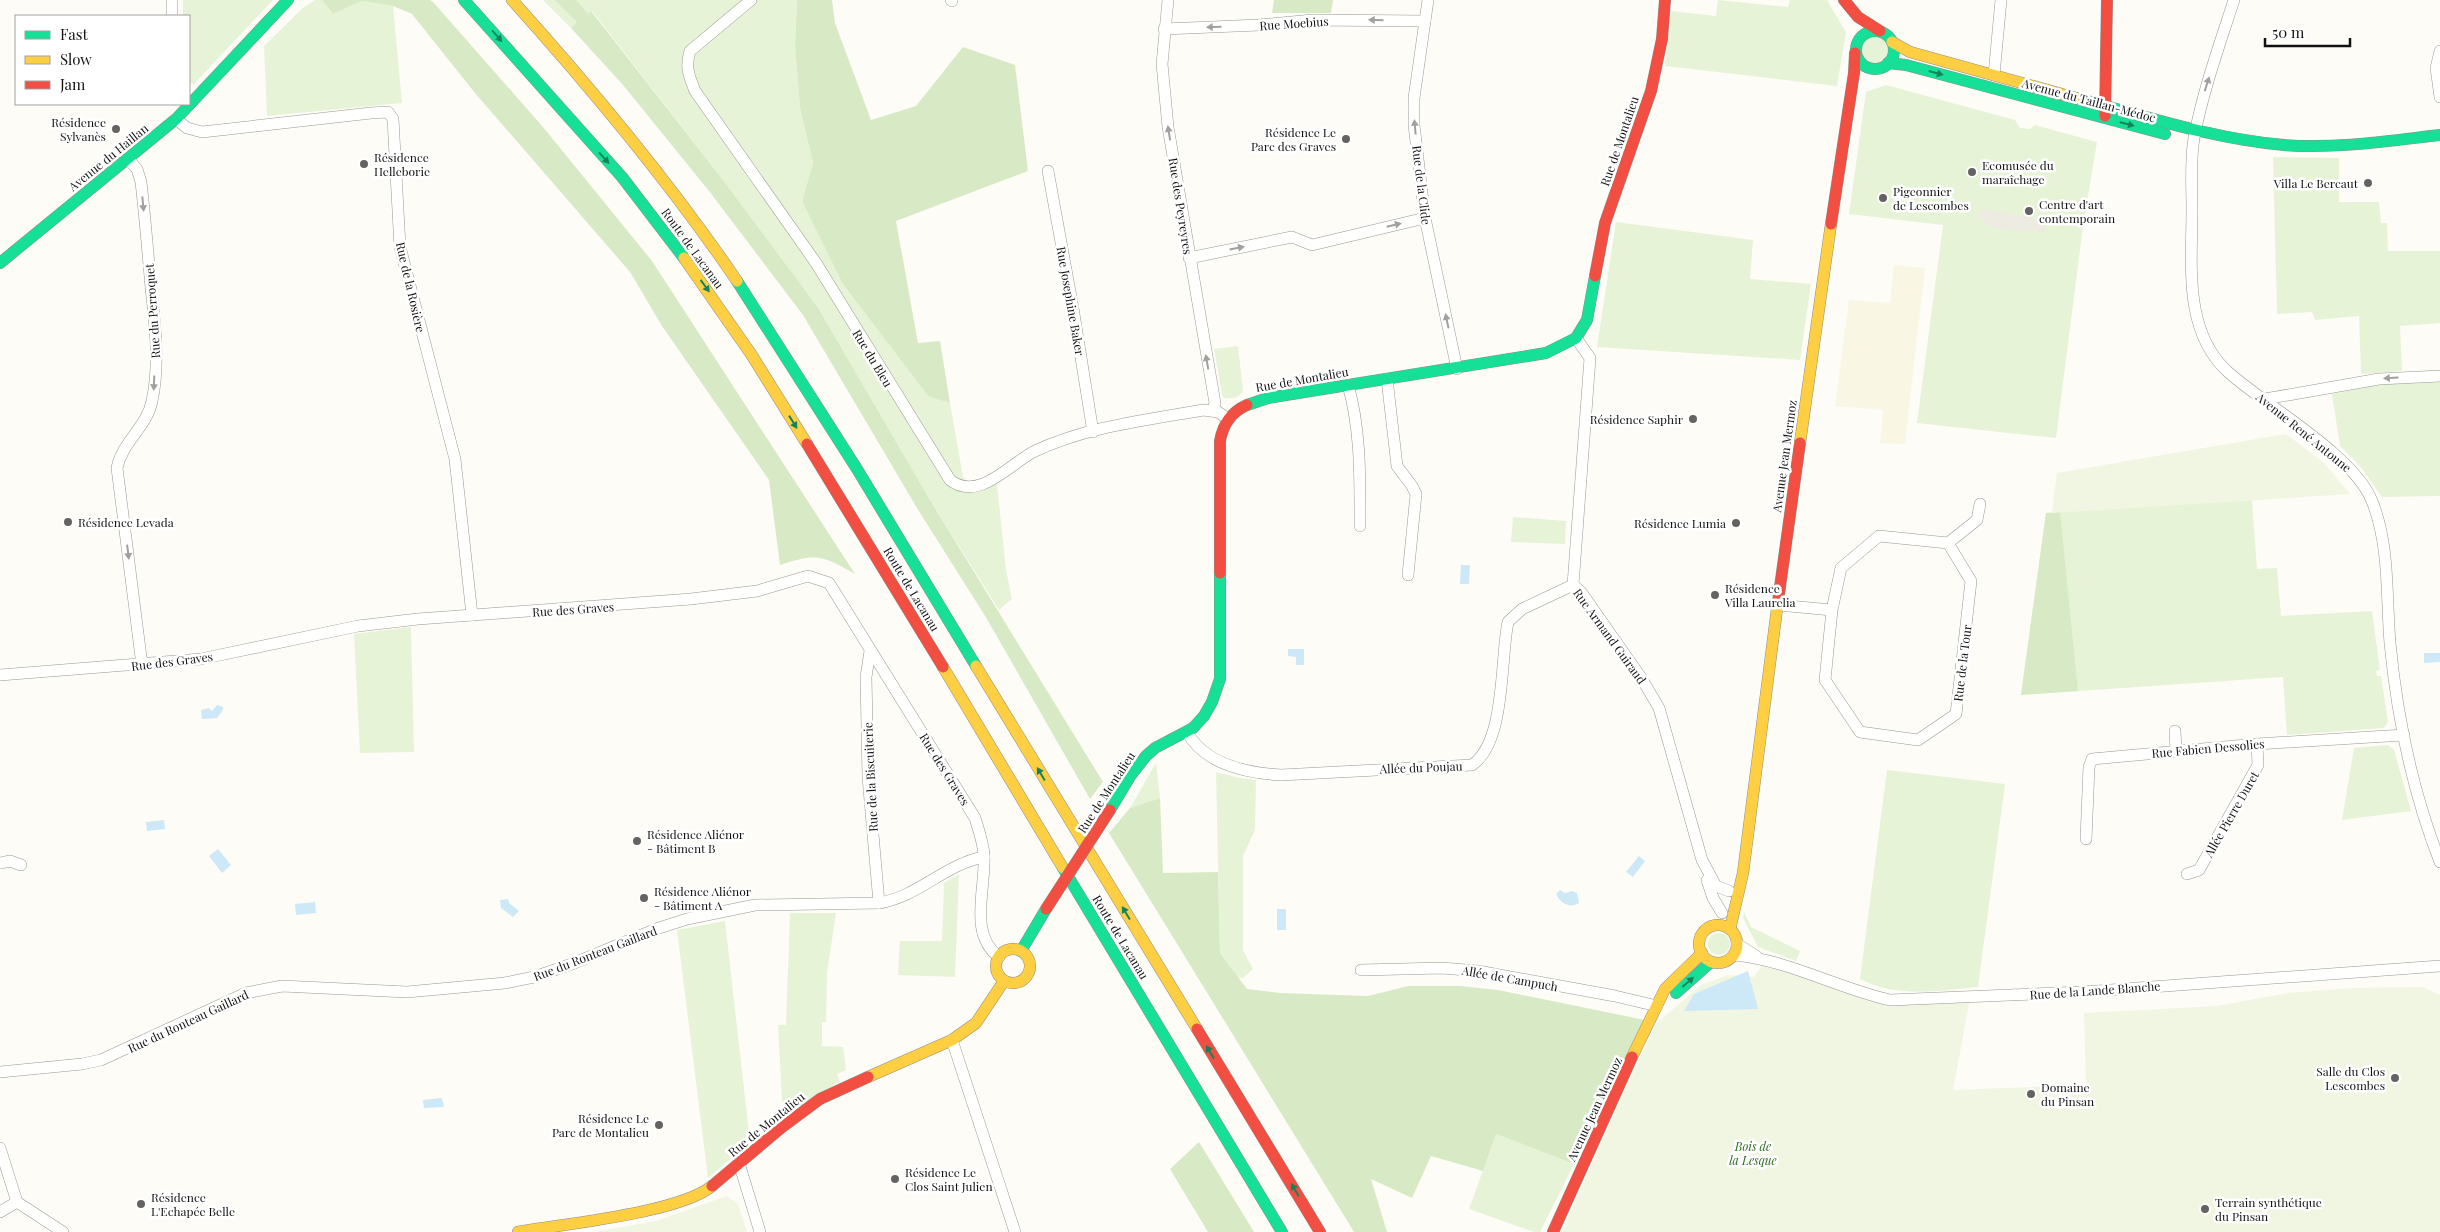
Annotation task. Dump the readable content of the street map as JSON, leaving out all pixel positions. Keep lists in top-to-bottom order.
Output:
{
  "streets": {
    "street": [
      "Rue Moebius",
      "Avenue du Taillan-Médoc",
      "Rue de Montalieu",
      "Avenue du Haillan",
      "Rue de la Clide",
      "Rue des Peyreyres",
      "Route de Lacanau",
      "Rue de la Rosière",
      "Rue Josephine Baker",
      "Rue du Perroquet",
      "Rue du Bleu",
      "Avenue René Antoune",
      "Avenue Jean Mermoz",
      "Rue des Graves",
      "Rue Armand Guiraud",
      "Rue de la Tour",
      "Rue Fabien Dessolies",
      "Allée du Poujau",
      "Rue de la Biscuiterie",
      "Allée Pierre Duret",
      "Rue du Ronteau Gaillard",
      "Allée de Campuch",
      "Rue de la Lande Blanche"
    ]
  },
  "crossings": [
    ["Rue Moebius", "Rue de la Clide"],
    ["Rue Moebius", "Rue des Peyreyres"],
    ["Avenue du Taillan-Médoc", "Avenue René Antoune"],
    ["Avenue du Taillan-Médoc", "Avenue Jean Mermoz"],
    ["Rue de Montalieu", "Rue de la Clide"],
    ["Rue de Montalieu", "Rue Armand Guiraud"],
    ["Rue de Montalieu", "Allée du Poujau"],
    ["Avenue du Haillan", "Rue de la Rosière"],
    ["Avenue du Haillan", "Rue du Perroquet"],
    ["Rue des Peyreyres", "Rue du Bleu"],
    ["Rue de la Rosière", "Rue des Graves"],
    ["Rue Josephine Baker", "Rue du Bleu"],
    ["Rue du Perroquet", "Rue des Graves"],
    ["Avenue René Antoune", "Rue Fabien Dessolies"],
    ["Avenue Jean Mermoz", "Rue Armand Guiraud"],
    ["Avenue Jean Mermoz", "Allée de Campuch"],
    ["Avenue Jean Mermoz", "Rue de la Lande Blanche"],
    ["Rue des Graves", "Rue de la Biscuiterie"],
    ["Rue des Graves", "Rue du Ronteau Gaillard"],
    ["Rue Armand Guiraud", "Allée du Poujau"],
    ["Rue Fabien Dessolies", "Allée Pierre Duret"],
    ["Rue de la Biscuiterie", "Rue du Ronteau Gaillard"]
  ],
  "one_way": [
    "Rue Moebius",
    "Rue de la Clide",
    "Rue des Peyreyres",
    "Rue du Perroquet"
  ],
  "parks": ["Bois de la Lesque"],
  "places": [
    "Résidence Sylvanès",
    "Résidence Le Parc des Graves",
    "Résidence Helleborie",
    "Ecomusée du maraîchage",
    "Villa Le Bercaut",
    "Pigeonnier de Lescombes",
    "Centre d'art contemporain",
    "Résidence Saphir",
    "Résidence Levada",
    "Résidence Lumia",
    "Résidence Villa Laurelia",
    "Résidence Aliénor - Bâtiment B",
    "Résidence Aliénor - Bâtiment A",
    "Salle du Clos Lescombes",
    "Domaine du Pinsan",
    "Résidence Le Parc de Montalieu",
    "Résidence Le Clos Saint Julien",
    "Résidence L'Echapée Belle",
    "Terrain synthétique du Pinsan"
  ],
  "legend": ["Fast", "Slow", "Jam"],
  "scale_bar": "50 m"
}
